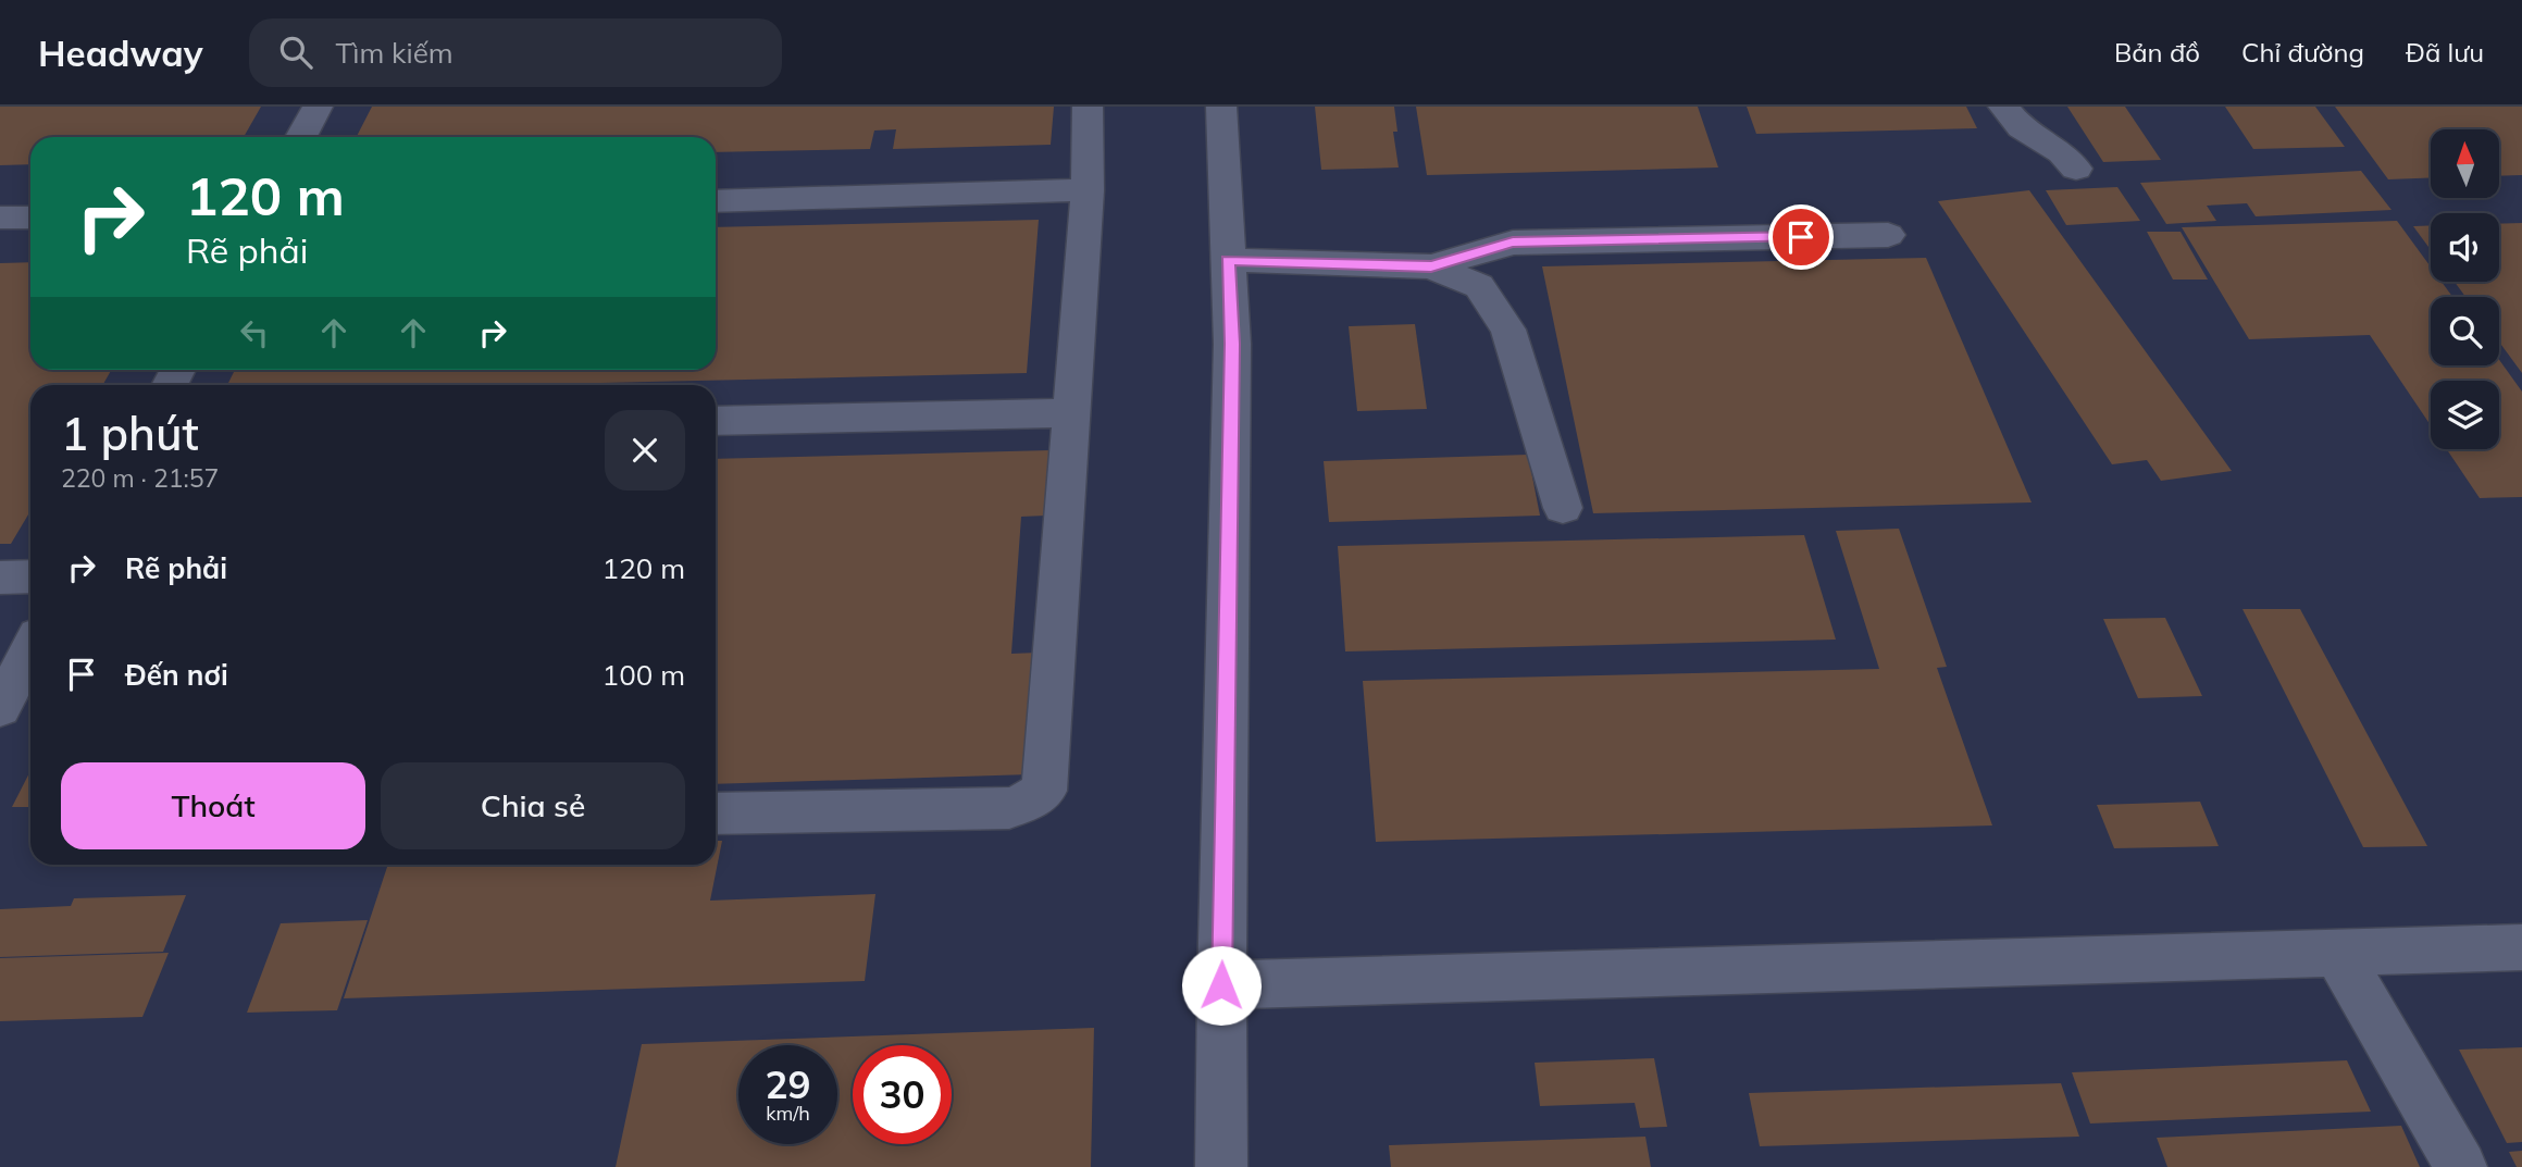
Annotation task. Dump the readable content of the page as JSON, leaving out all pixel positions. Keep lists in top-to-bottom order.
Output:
{
  "north": "top",
  "page": {
    "header": "Headway",
    "search": "Tìm kiếm",
    "nav": ["Bản đồ", "Chỉ đường", "Đã lưu"],
    "turn": ["120 m", "Rẽ phải"],
    "heading": ["1 phút", "220 m · 21:57"],
    "list": [
      {
        "name": "Rẽ phải",
        "value": "120 m"
      },
      {
        "name": "Đến nơi",
        "value": "100 m"
      }
    ],
    "buttons": ["Thoát", "Chia sẻ"],
    "speed": "29 km/h",
    "limit": "30"
  }
}
